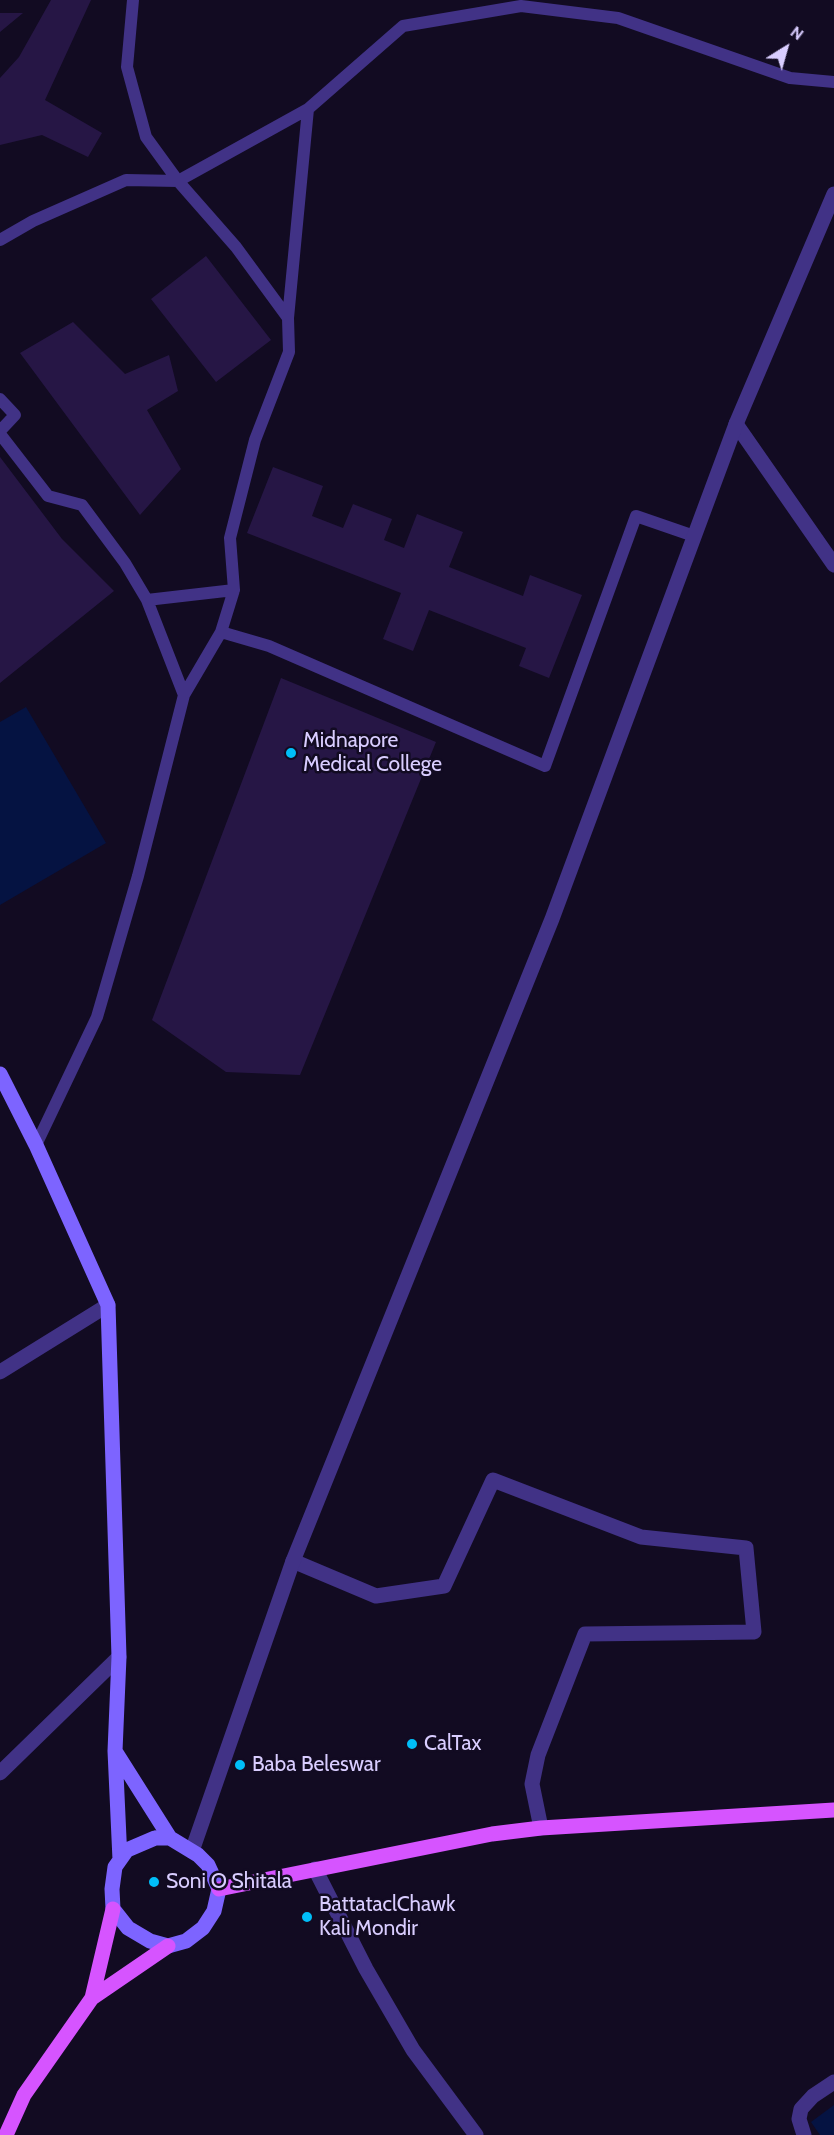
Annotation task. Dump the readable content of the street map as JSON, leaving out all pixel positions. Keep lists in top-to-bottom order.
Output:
{
  "places": [
    "Midnapore Medical College",
    "CalTax",
    "Baba Beleswar",
    "Soni O Shitala",
    "BattataclChawk Kali Mondir"
  ],
  "north": "top right"
}
